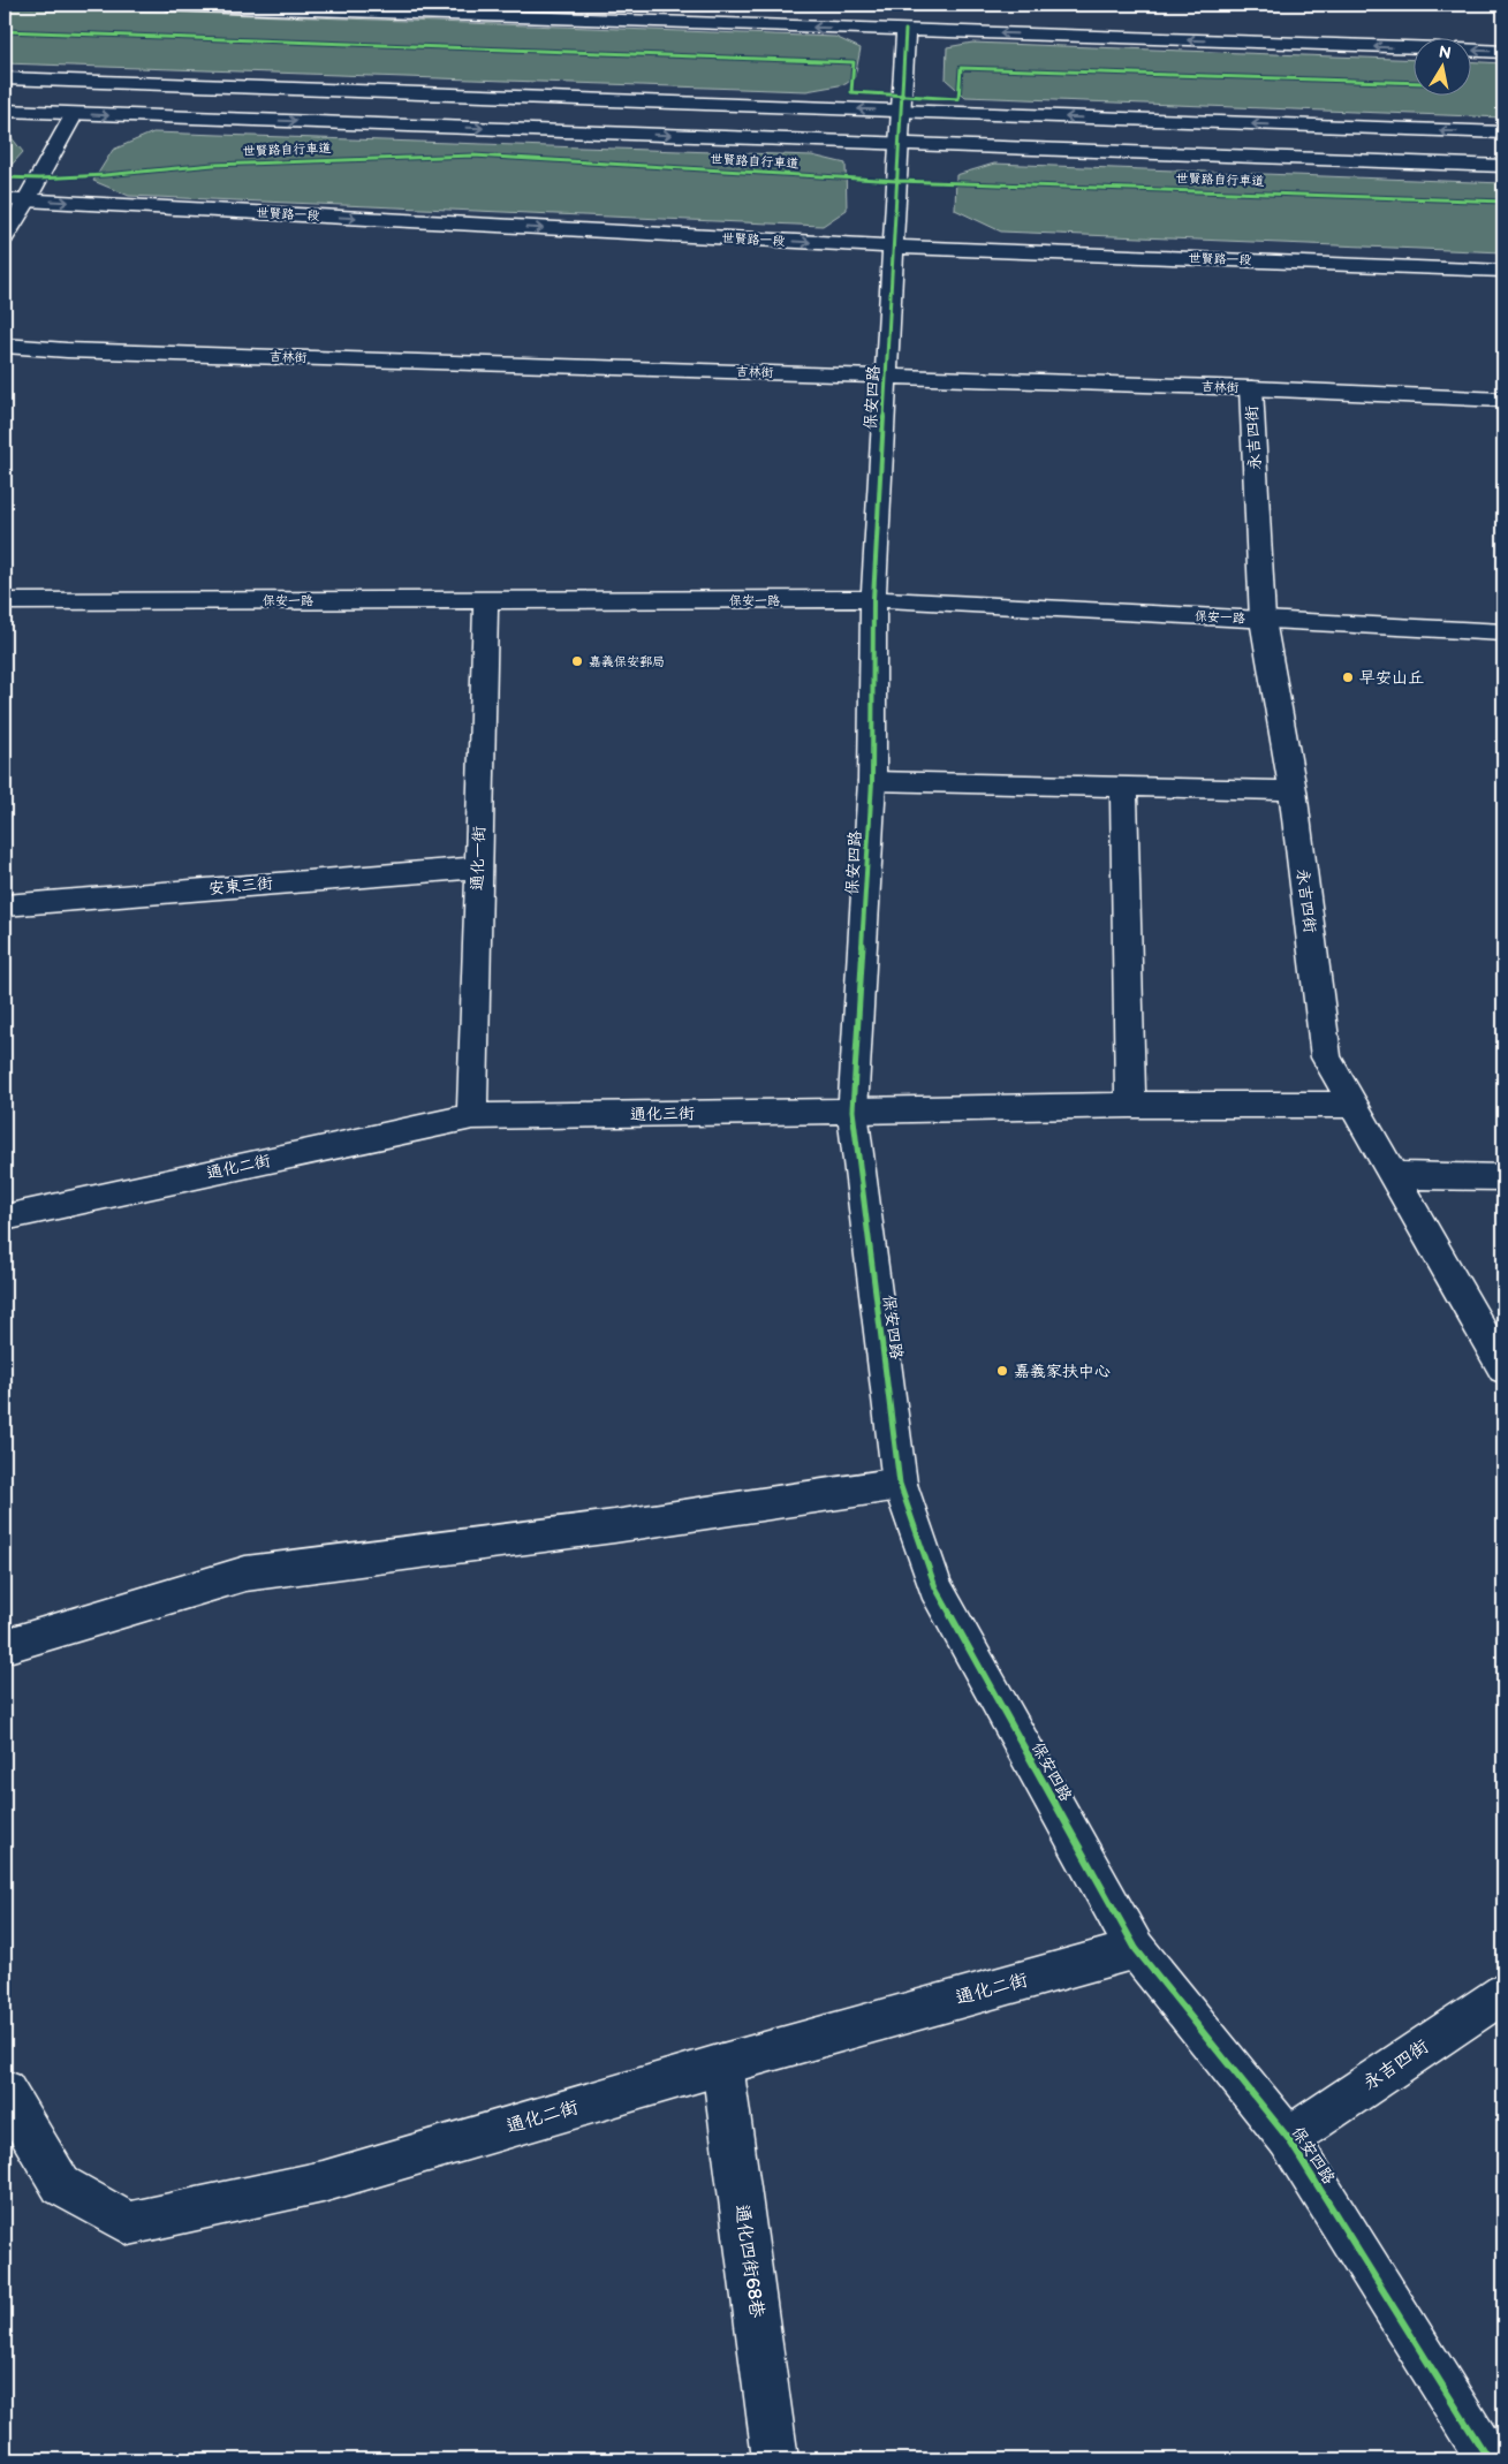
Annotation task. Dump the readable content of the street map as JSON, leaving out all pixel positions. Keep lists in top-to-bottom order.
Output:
{
  "streets": {
    "street": [
      "世賢路一段",
      "吉林街",
      "保安四路",
      "永吉四街",
      "保安一路",
      "通化一街",
      "安東三街",
      "通化三街",
      "通化二街",
      "通化四街68巷"
    ],
    "cycle path": ["世賢路自行車道"]
  },
  "crossings": [
    ["世賢路一段", "保安四路"],
    ["吉林街", "保安四路"],
    ["吉林街", "永吉四街"],
    ["保安四路", "永吉四街"],
    ["保安四路", "保安一路"],
    ["保安四路", "通化三街"],
    ["保安四路", "通化二街"],
    ["永吉四街", "保安一路"],
    ["永吉四街", "通化三街"],
    ["保安一路", "通化一街"],
    ["通化一街", "安東三街"],
    ["通化一街", "通化三街"],
    ["通化一街", "通化二街"],
    ["通化三街", "通化二街"],
    ["通化二街", "通化四街68巷"]
  ],
  "places": ["嘉義保安郵局", "早安山丘", "嘉義家扶中心"],
  "north": "top"
}
